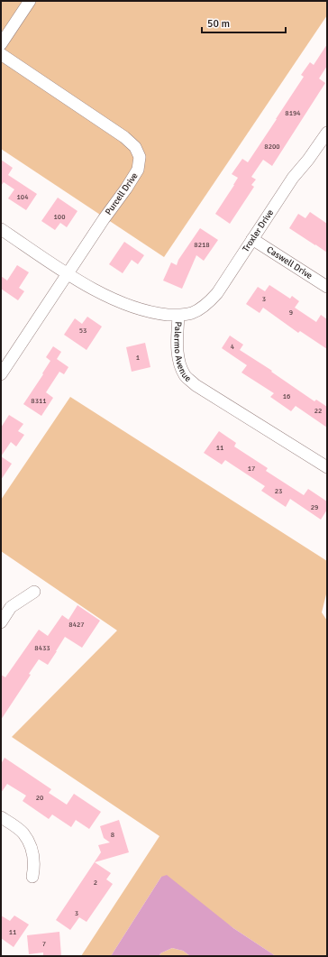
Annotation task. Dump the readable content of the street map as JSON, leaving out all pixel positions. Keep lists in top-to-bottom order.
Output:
{
  "streets": {
    "street": [
      "Purcell Drive",
      "Troxler Drive",
      "Caswell Drive",
      "Palermo Avenue"
    ]
  },
  "crossings": [
    ["Purcell Drive", "Palermo Avenue"],
    ["Troxler Drive", "Caswell Drive"],
    ["Troxler Drive", "Palermo Avenue"]
  ],
  "house_numbers": [
    "8194",
    "8200",
    "104",
    "100",
    "8218",
    "3",
    "9",
    "53",
    "4",
    "1",
    "16",
    "8311",
    "22",
    "11",
    "17",
    "23",
    "29",
    "8427",
    "8433",
    "20",
    "8",
    "2",
    "3",
    "11",
    "7"
  ],
  "scale_bar": "50 m"
}
